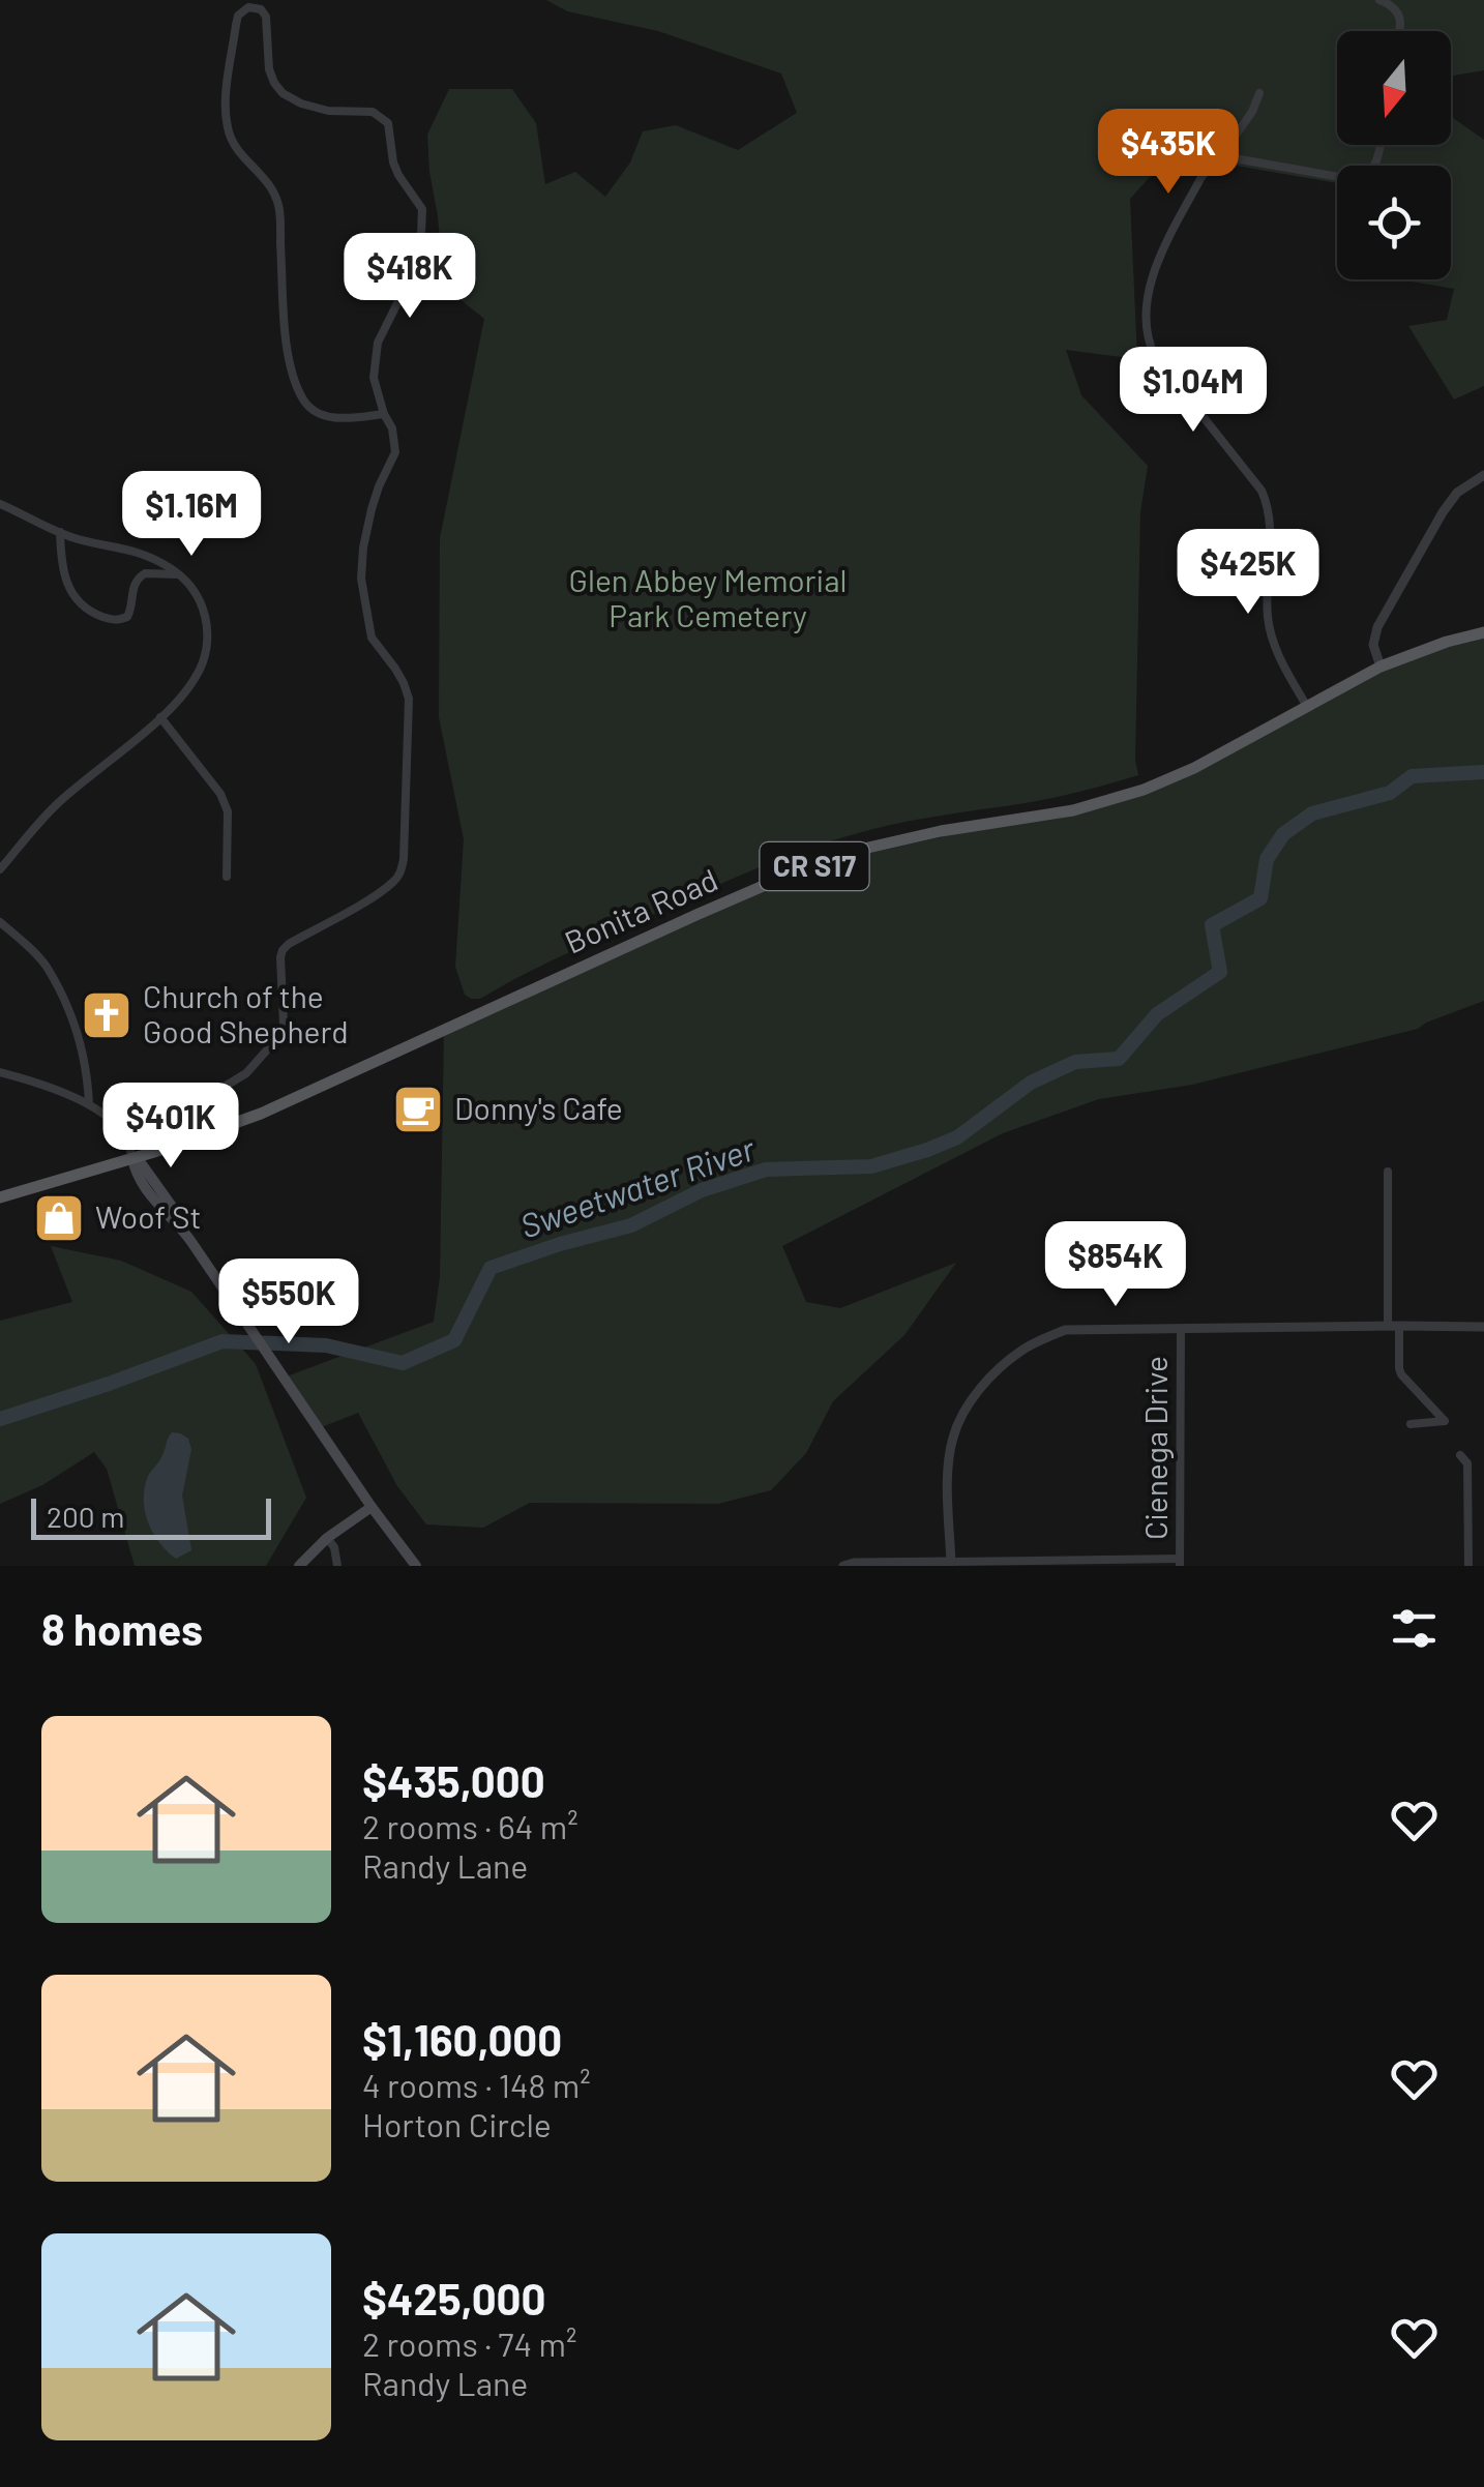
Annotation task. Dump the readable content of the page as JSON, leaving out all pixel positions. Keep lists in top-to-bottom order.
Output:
{
  "streets": {
    "main road": ["CR S17", "Bonita Road"],
    "street": ["Cienega Drive"]
  },
  "water": ["Sweetwater River"],
  "parks": ["Glen Abbey Memorial Park Cemetery"],
  "places": {
    "church": ["Church of the Good Shepherd"],
    "cafe": ["Donny's Cafe"],
    "shop": ["Woof St"]
  },
  "scale_bar": "200 m",
  "north": "bottom",
  "page": {
    "price": [
      "$435K",
      "$418K",
      "$1.04M",
      "$1.16M",
      "$425K",
      "$401K",
      "$854K",
      "$550K"
    ],
    "scale": "200 m",
    "heading": "8 homes",
    "list": [
      {
        "name": "$435,000",
        "note": "2 rooms · 64 m² · Randy Lane"
      },
      {
        "name": "$1,160,000",
        "note": "4 rooms · 148 m² · Horton Circle"
      },
      {
        "name": "$425,000",
        "note": "2 rooms · 74 m² · Randy Lane"
      }
    ]
  }
}
